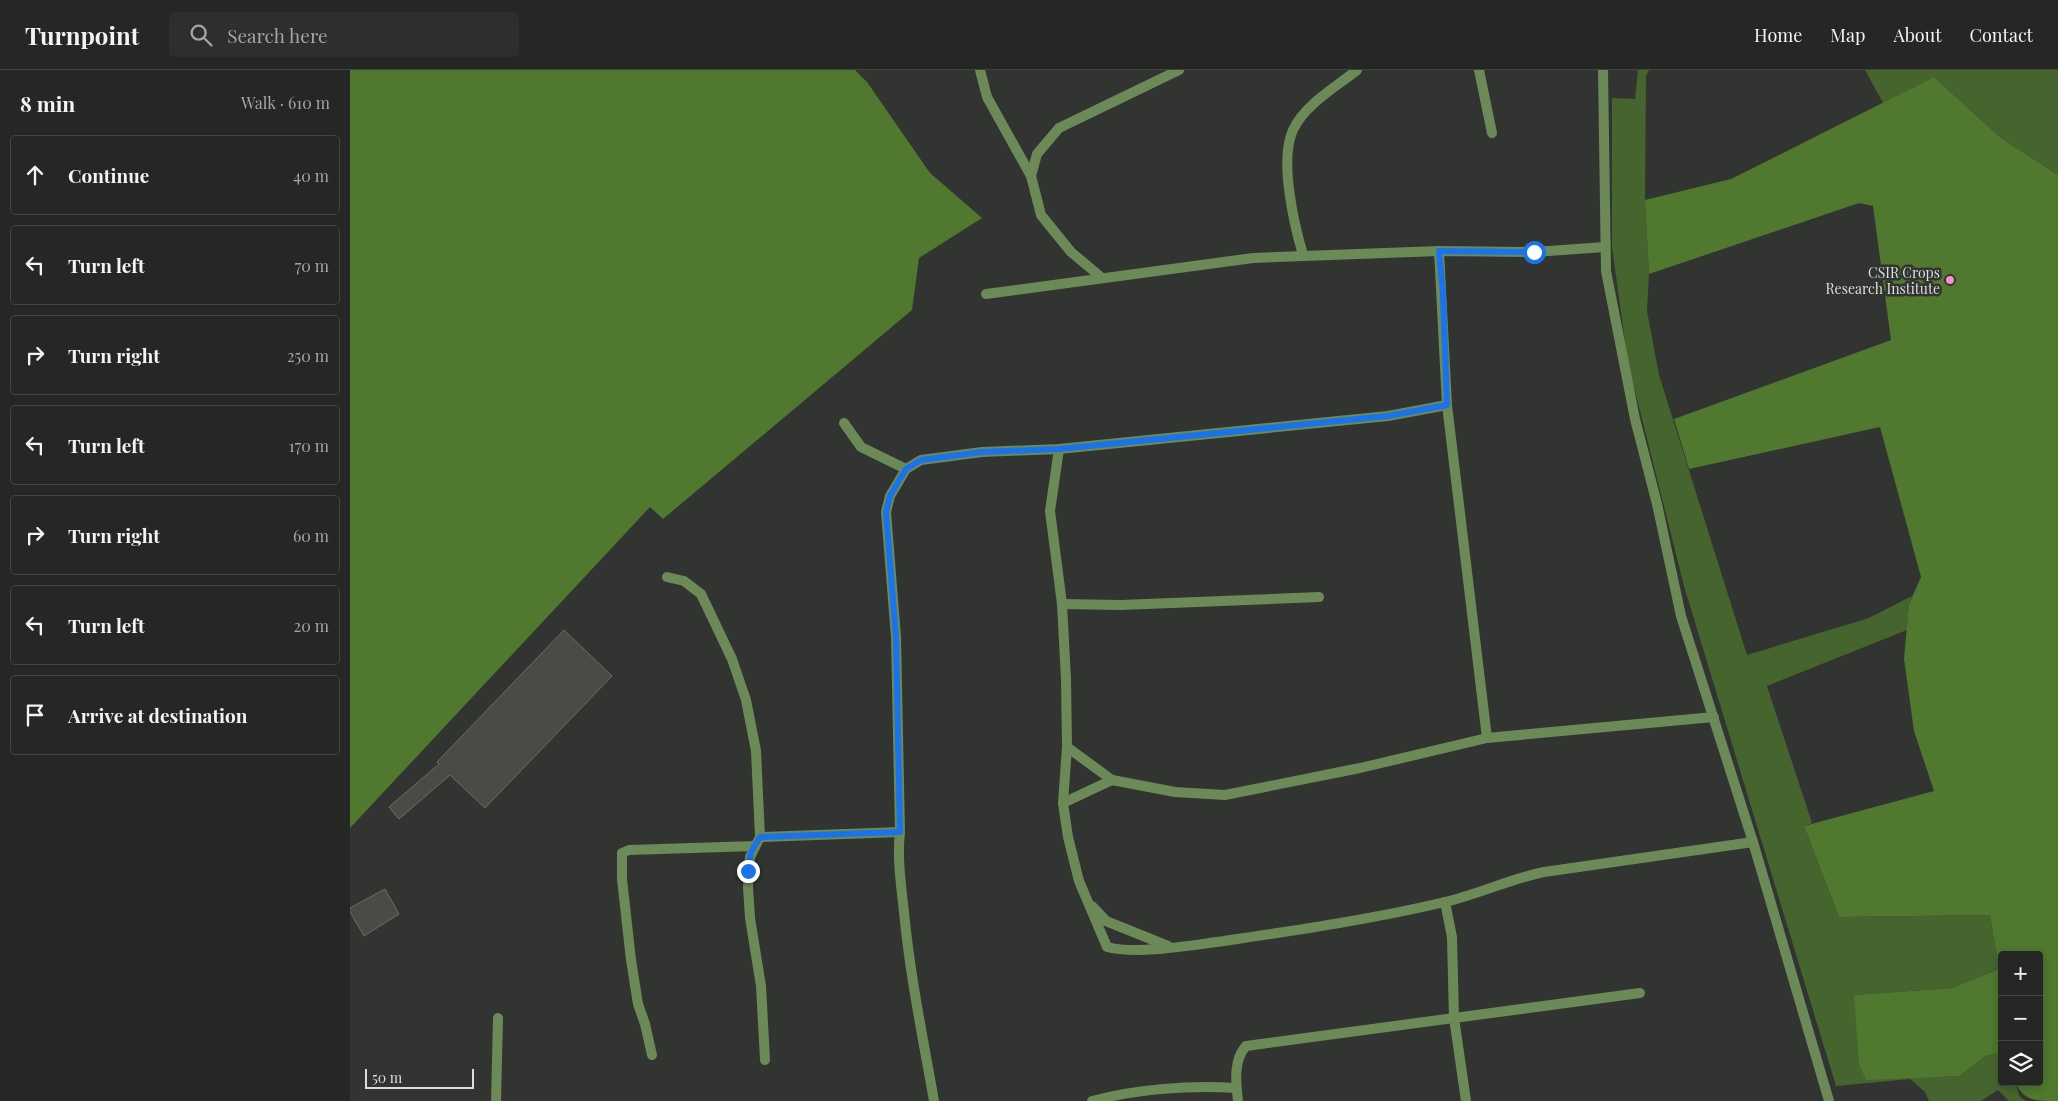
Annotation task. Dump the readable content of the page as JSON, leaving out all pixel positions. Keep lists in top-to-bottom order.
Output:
{
  "places": ["CSIR Crops Research Institute"],
  "scale_bar": "50 m",
  "page": {
    "header": "Turnpoint",
    "search": "Search here",
    "nav": [
      "Home",
      "Map",
      "About",
      "Contact"
    ],
    "heading": ["8 min", "Walk · 610 m"],
    "list": [
      ["Continue", "40 m"],
      ["Turn left", "70 m"],
      ["Turn right", "250 m"],
      ["Turn left", "170 m"],
      ["Turn right", "60 m"],
      ["Turn left", "20 m"],
      "Arrive at destination"
    ],
    "map_buttons": ["+", "−"],
    "scale": "50 m"
  }
}
